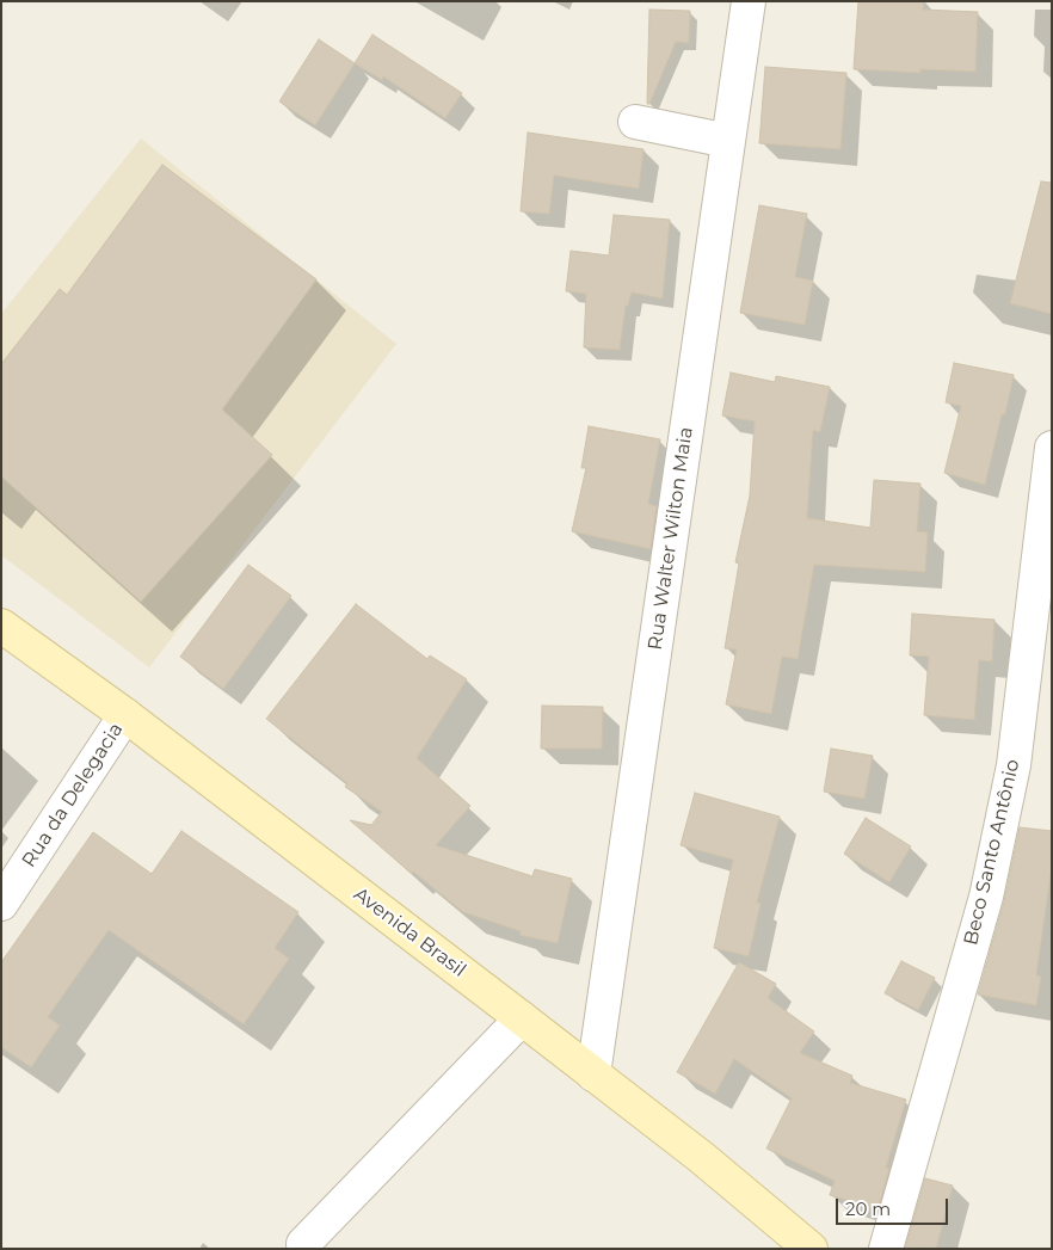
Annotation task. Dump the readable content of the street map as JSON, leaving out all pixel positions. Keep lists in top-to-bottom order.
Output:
{
  "streets": {
    "street": [
      "Rua Walter Wilton Maia",
      "Rua da Delegacia",
      "Beco Santo Antônio",
      "Avenida Brasil"
    ]
  },
  "crossings": [
    ["Rua Walter Wilton Maia", "Avenida Brasil"],
    ["Rua da Delegacia", "Avenida Brasil"]
  ],
  "scale_bar": "20 m"
}
